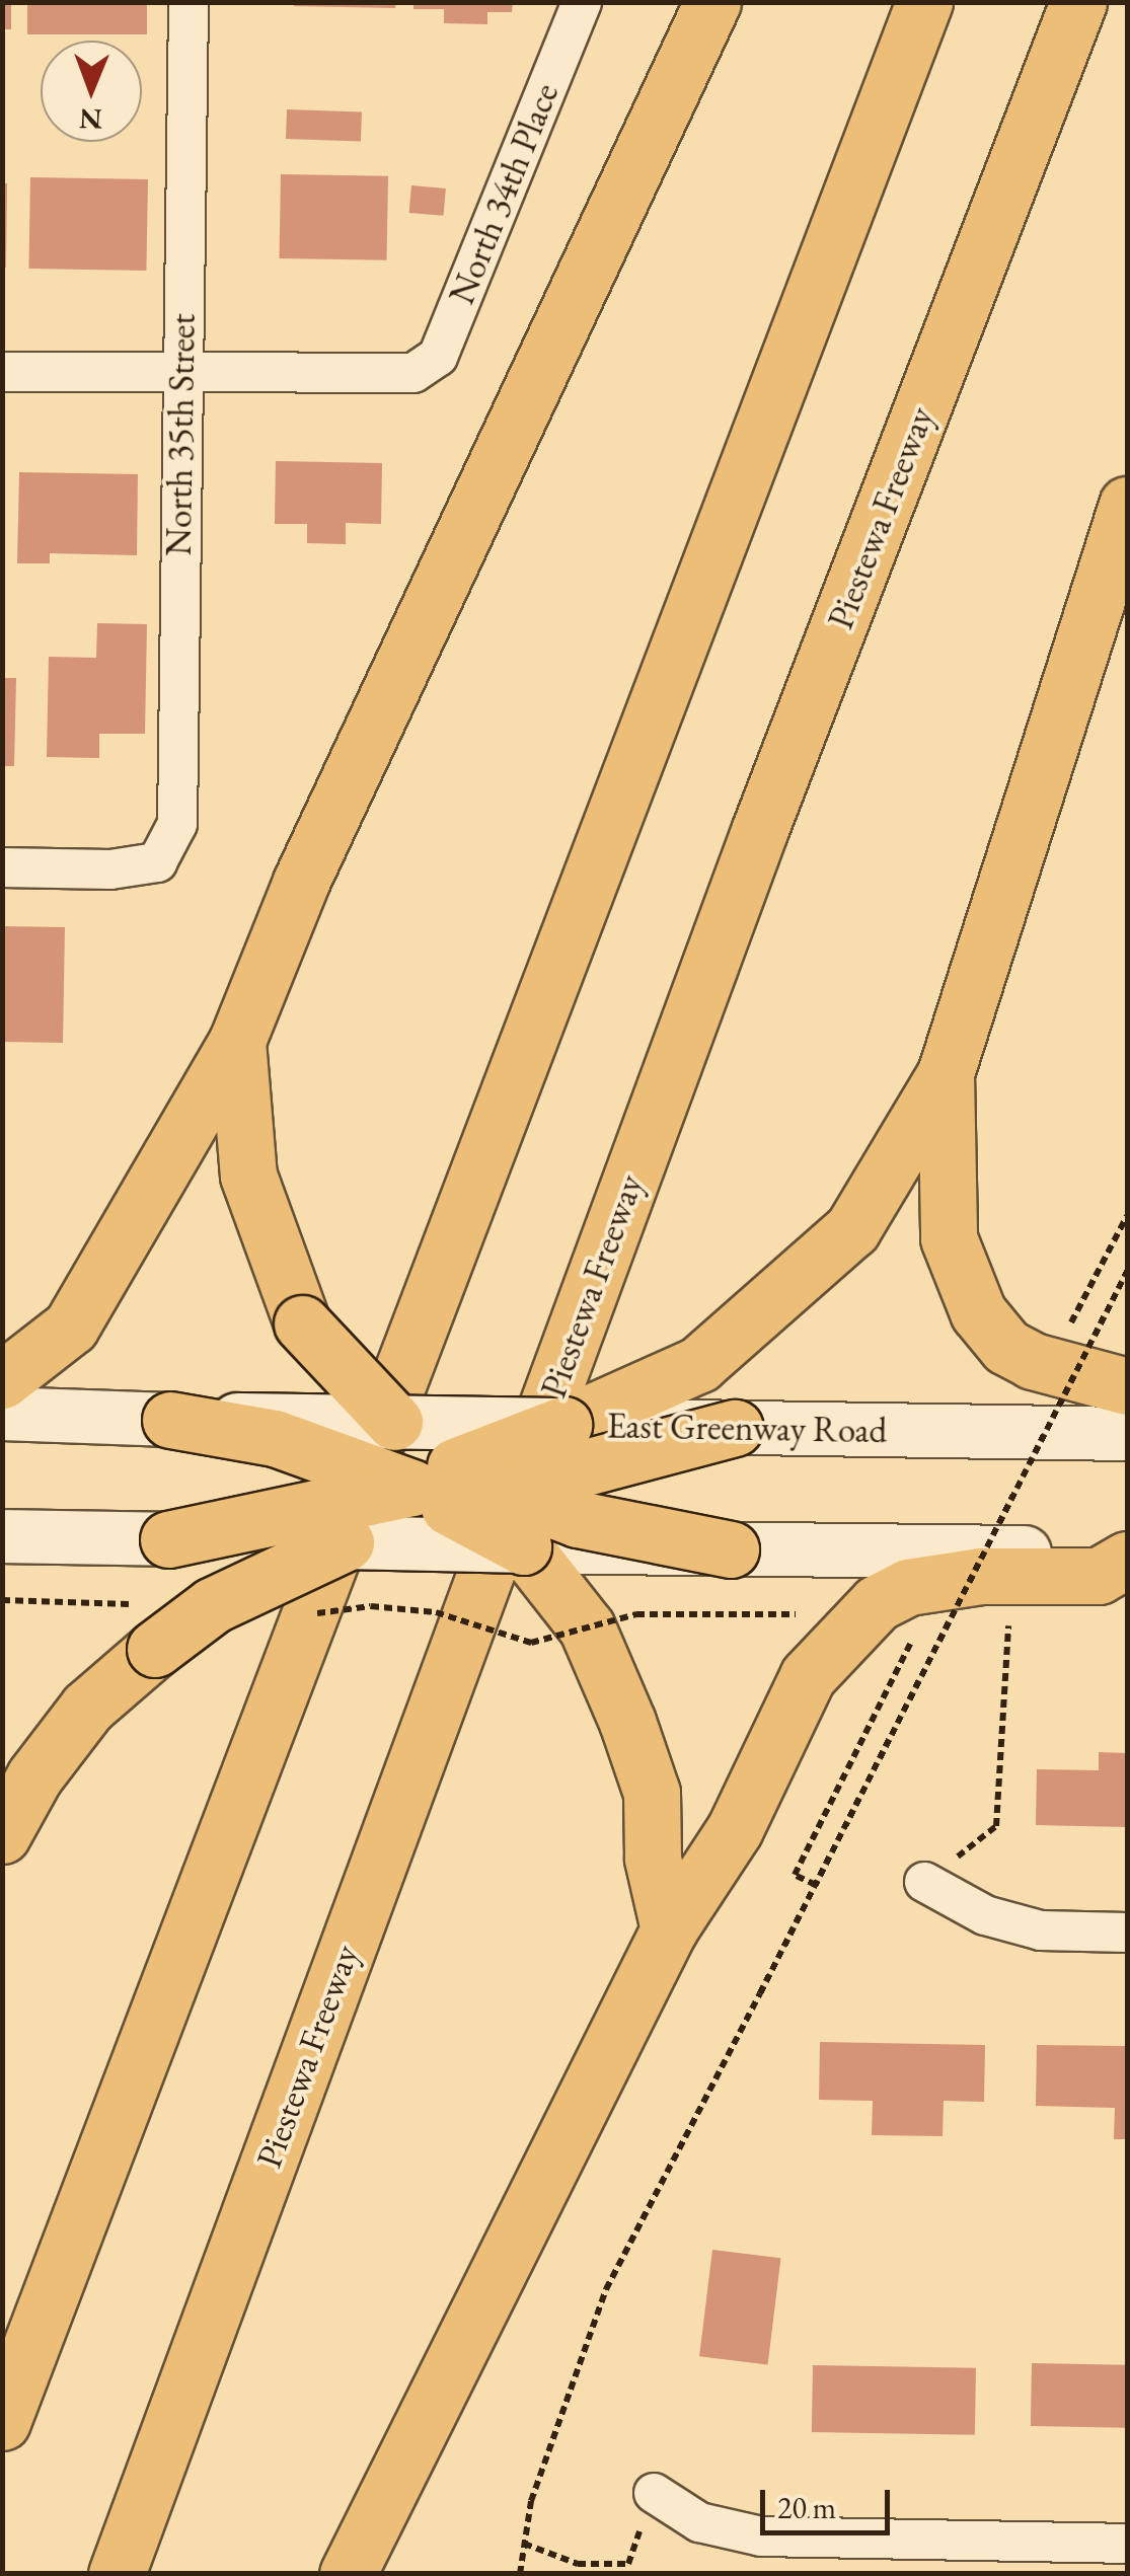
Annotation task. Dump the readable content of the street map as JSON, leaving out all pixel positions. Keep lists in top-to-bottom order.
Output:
{
  "streets": {
    "highway": ["Piestewa Freeway"],
    "main road": ["East Greenway Road"],
    "street": ["North 34th Place", "North 35th Street"]
  },
  "crossings": [
    ["North 34th Place", "North 35th Street"]
  ],
  "scale_bar": "20 m",
  "north": "bottom"
}
